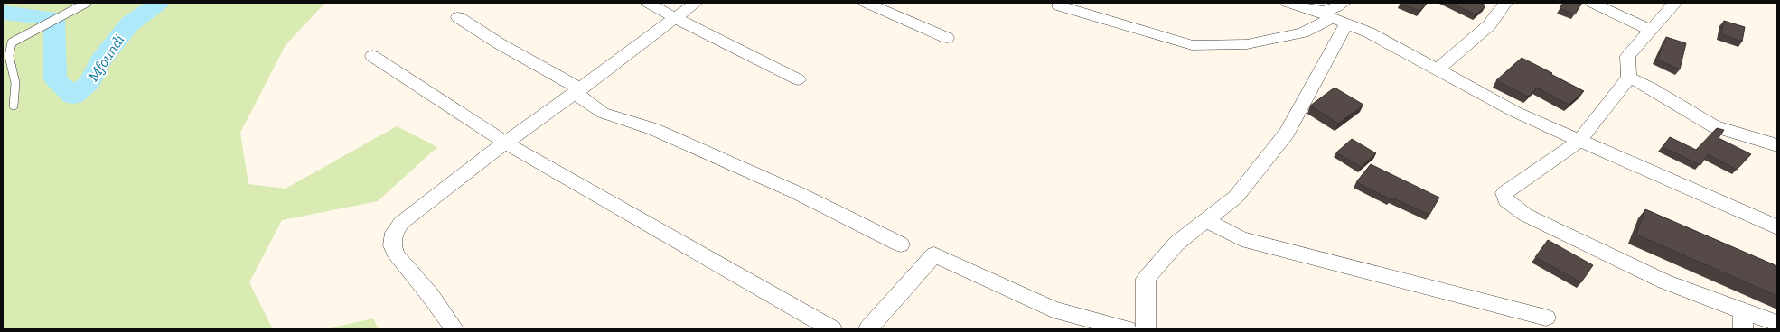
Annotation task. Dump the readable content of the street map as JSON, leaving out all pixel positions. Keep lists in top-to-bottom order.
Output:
{
  "water": ["Mfoundi"]
}
